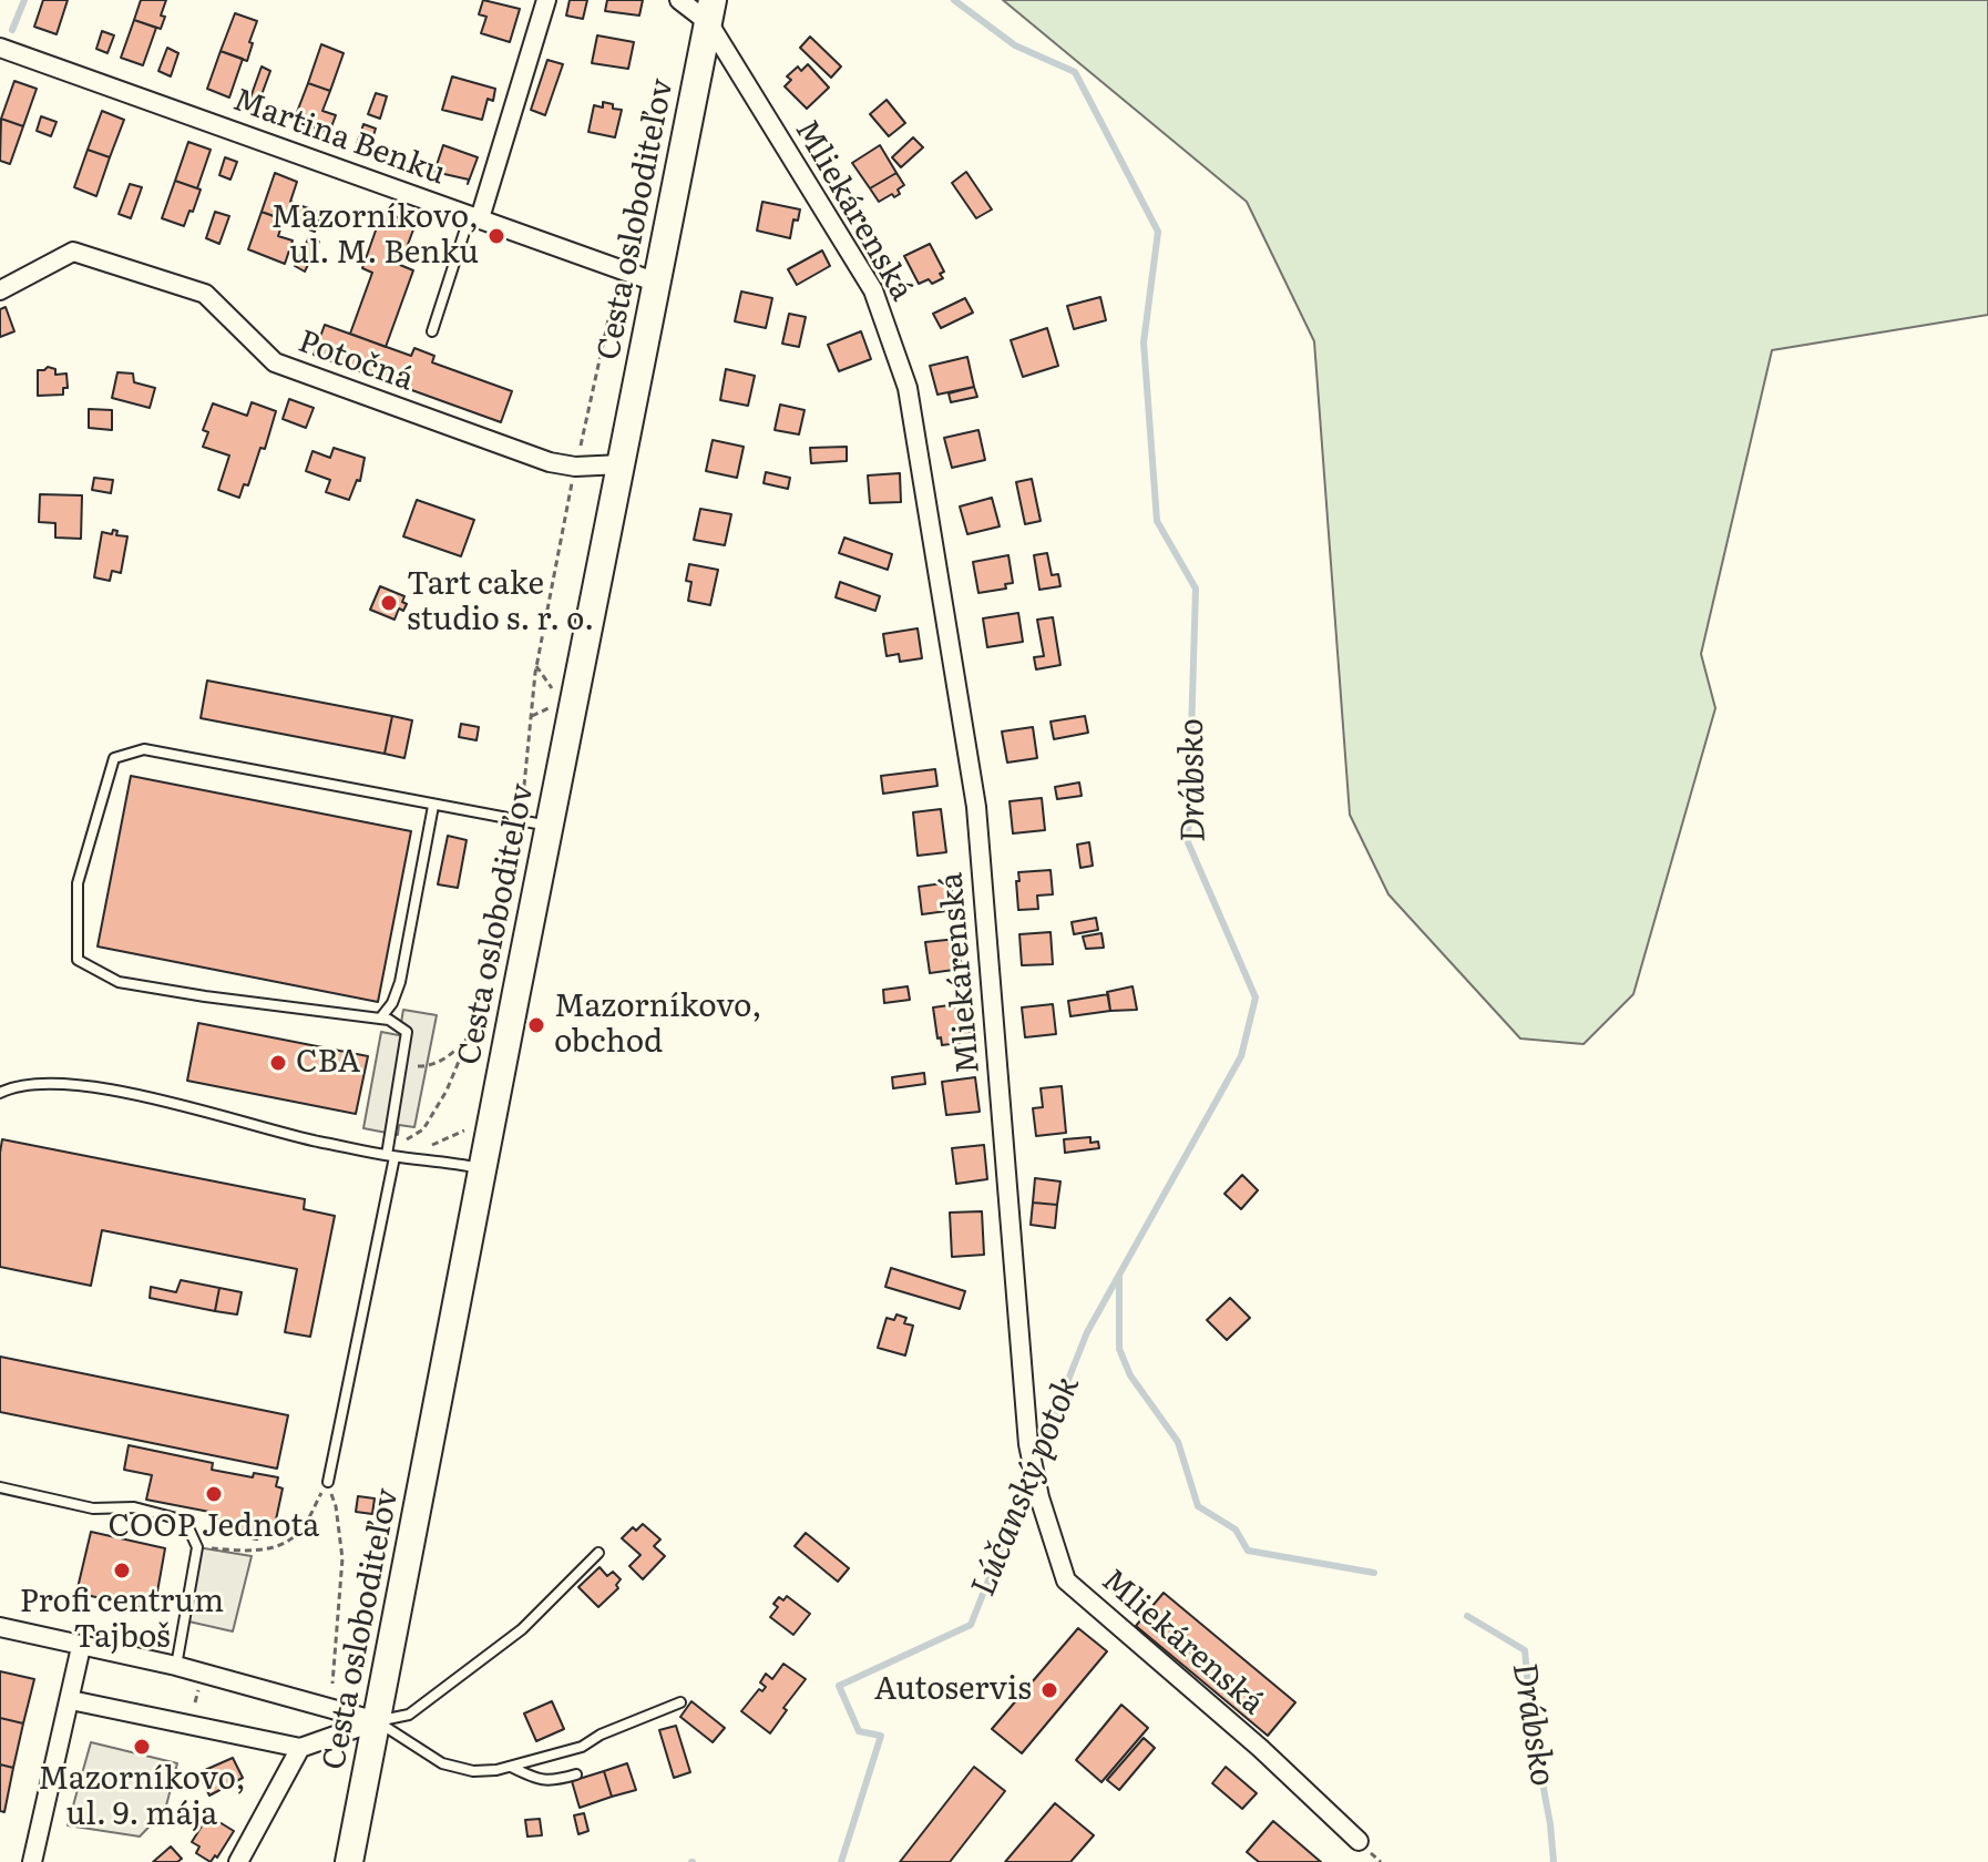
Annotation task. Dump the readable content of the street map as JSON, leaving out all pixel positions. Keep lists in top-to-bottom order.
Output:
{
  "streets": {
    "main road": ["Cesta osloboditeľov"],
    "street": ["Martina Benku", "Mliekárenská", "Potočná"]
  },
  "crossings": [
    ["Martina Benku", "Cesta osloboditeľov"],
    ["Mliekárenská", "Cesta osloboditeľov"],
    ["Cesta osloboditeľov", "Potočná"]
  ],
  "water": ["Drábsko", "Lúčanský potok"],
  "places": [
    "Mazorníkovo, ul. M. Benku",
    "Tart cake studio s. r. o.",
    "Mazorníkovo, obchod",
    "CBA",
    "COOP Jednota",
    "Profi centrum Tajboš",
    "Autoservis",
    "Mazorníkovo, ul. 9. mája"
  ]
}
